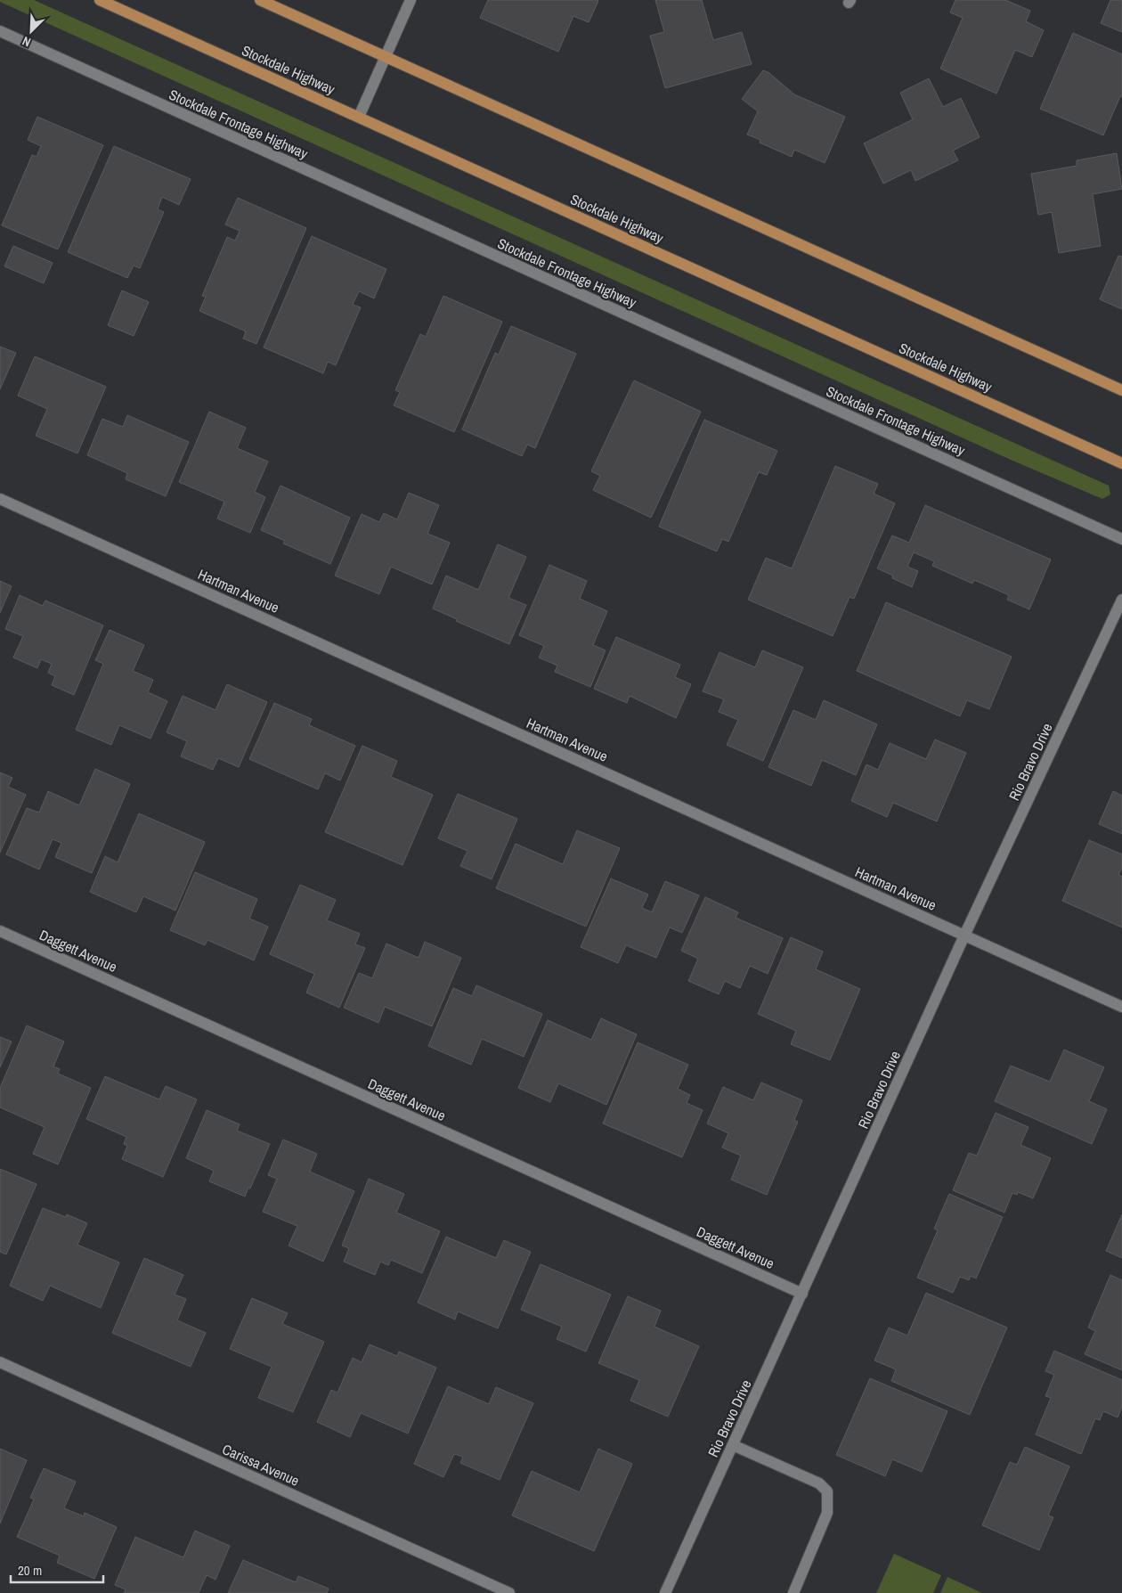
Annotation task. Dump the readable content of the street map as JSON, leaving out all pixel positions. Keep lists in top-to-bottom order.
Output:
{
  "streets": {
    "main road": ["Stockdale Highway"],
    "street": [
      "Stockdale Frontage Highway",
      "Hartman Avenue",
      "Rio Bravo Drive",
      "Daggett Avenue",
      "Carissa Avenue"
    ]
  },
  "crossings": [
    ["Hartman Avenue", "Rio Bravo Drive"],
    ["Rio Bravo Drive", "Daggett Avenue"]
  ],
  "scale_bar": "20 m",
  "north": "bottom left"
}
